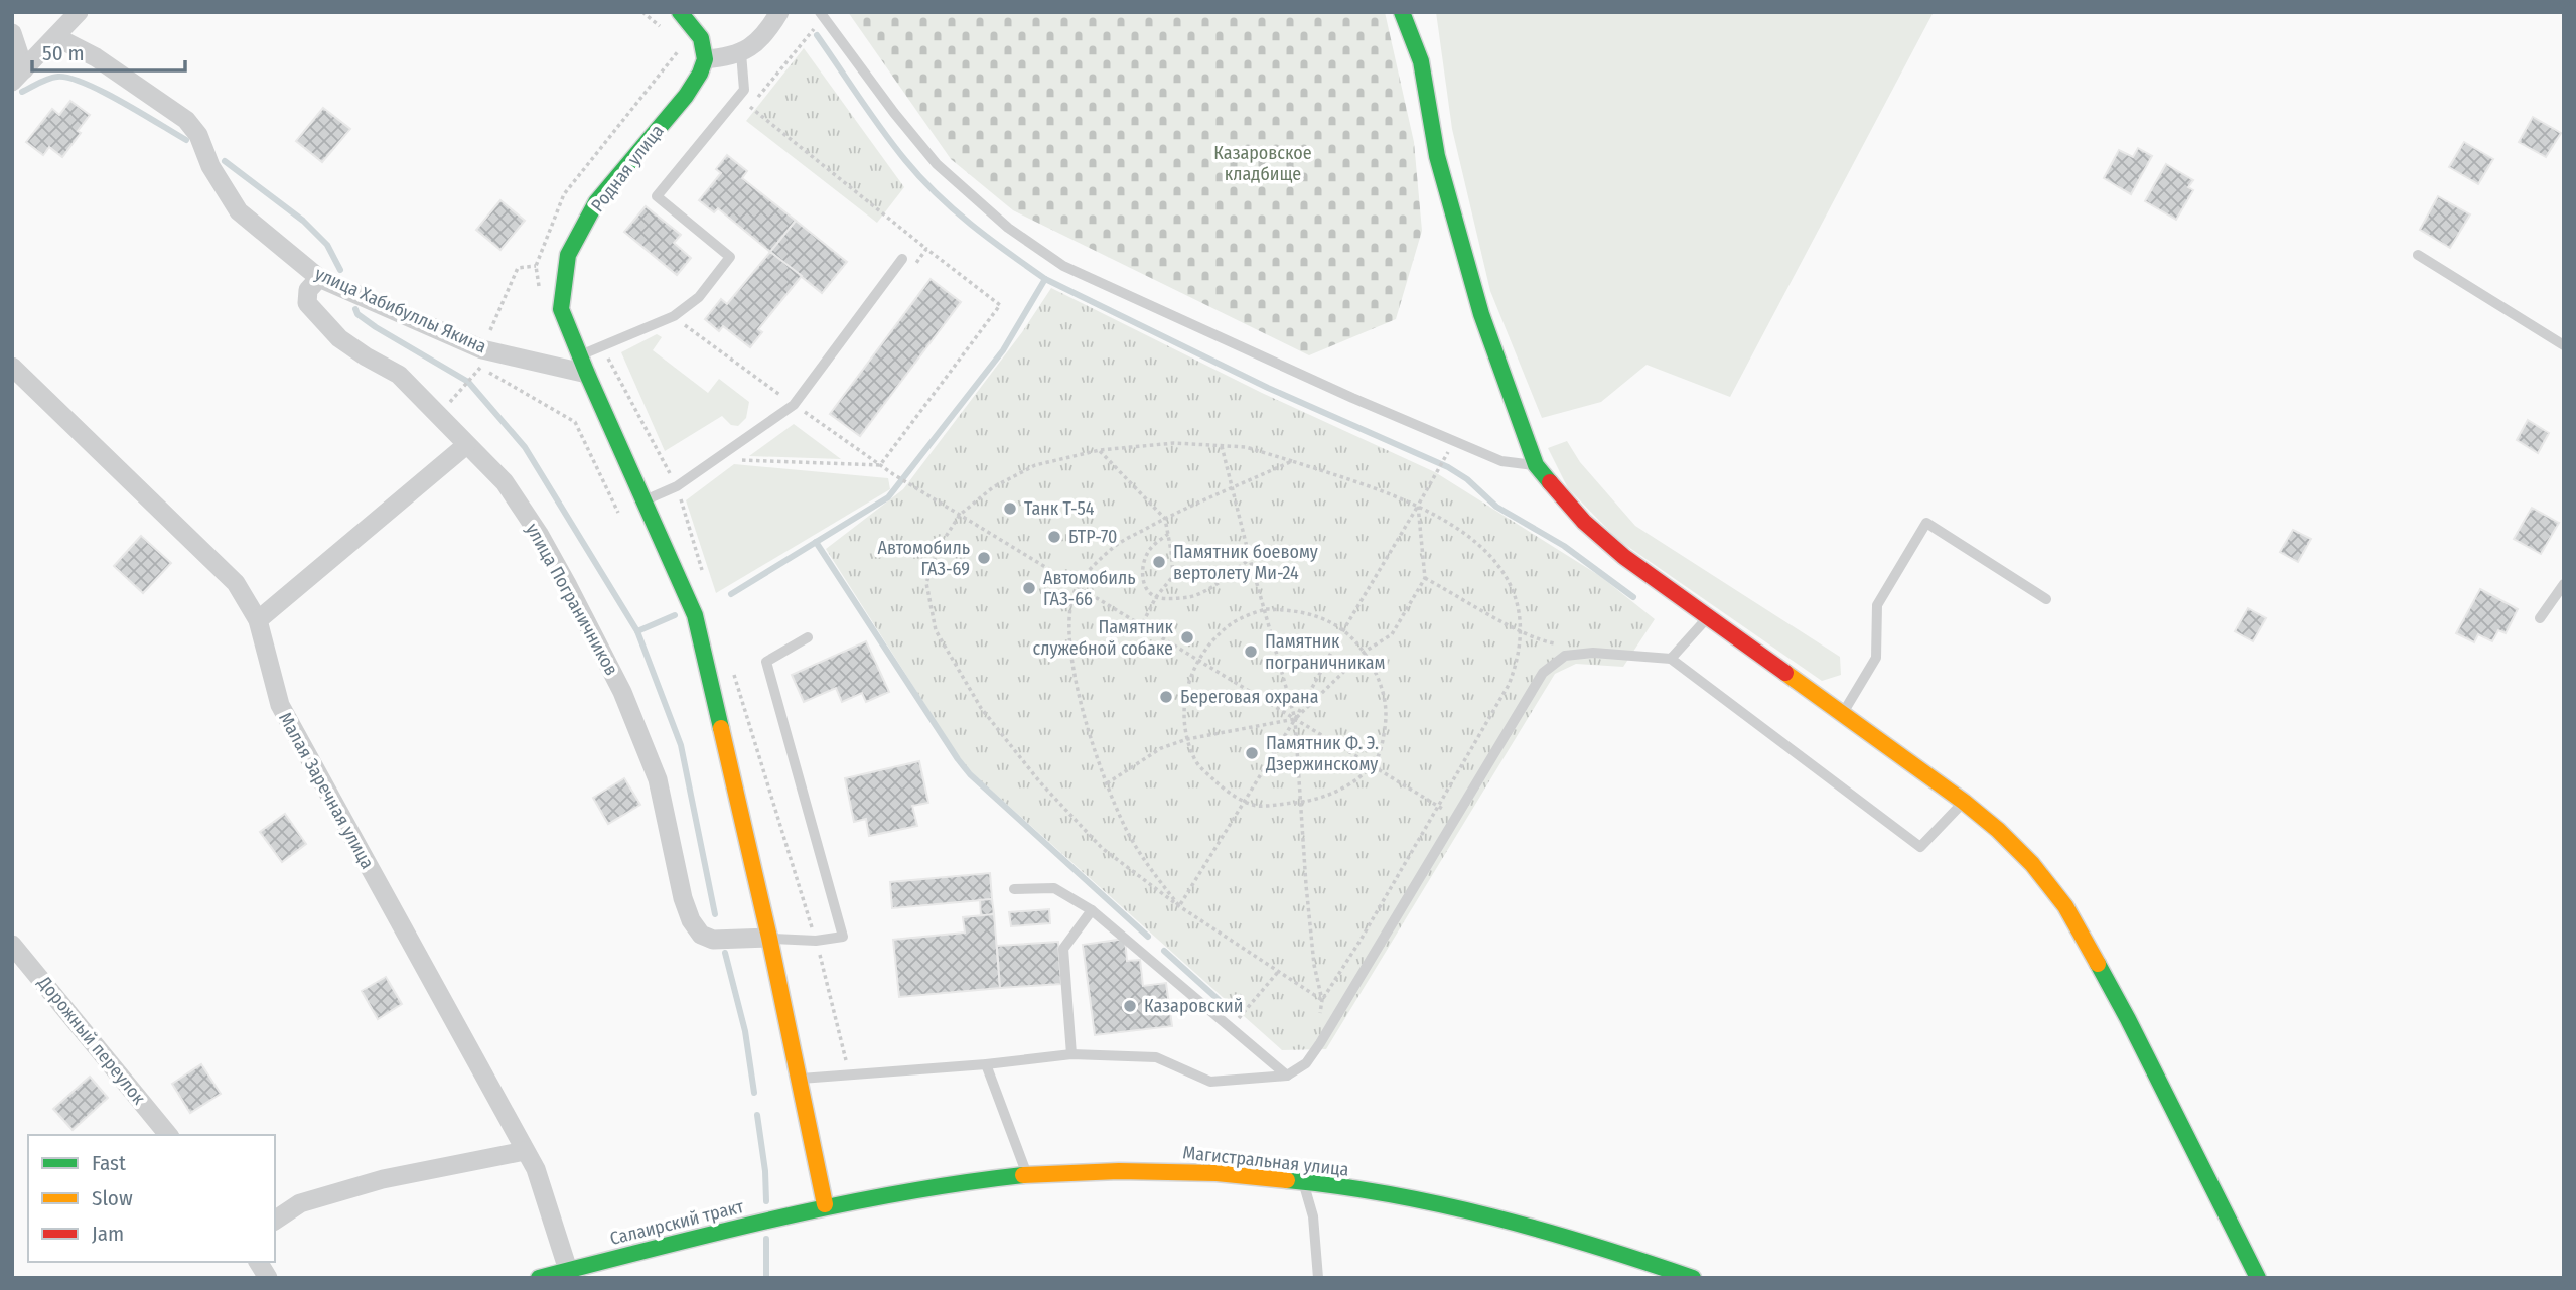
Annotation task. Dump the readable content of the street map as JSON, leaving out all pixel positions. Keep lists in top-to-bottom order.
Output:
{
  "streets": {
    "street": [
      "Родная улица",
      "улица Хабибуллы Якина",
      "улица Пограничников",
      "Малая Заречная улица",
      "Дорожный переулок",
      "Магистральная улица",
      "Салаирский тракт"
    ]
  },
  "crossings": [
    ["Родная улица", "улица Хабибуллы Якина"],
    ["улица Хабибуллы Якина", "улица Пограничников"],
    ["Малая Заречная улица", "Салаирский тракт"],
    ["Магистральная улица", "Салаирский тракт"]
  ],
  "parks": ["Казаровское кладбище"],
  "places": [
    "Танк Т-54",
    "БТР-70",
    "Автомобиль ГАЗ-69",
    "Памятник боевому вертолету Ми-24",
    "Автомобиль ГАЗ-66",
    "Памятник служебной собаке",
    "Памятник пограничникам",
    "Береговая охрана",
    "Памятник Ф. Э. Дзержинскому",
    "Казаровский"
  ],
  "legend": ["Fast", "Slow", "Jam"],
  "scale_bar": "50 m"
}
